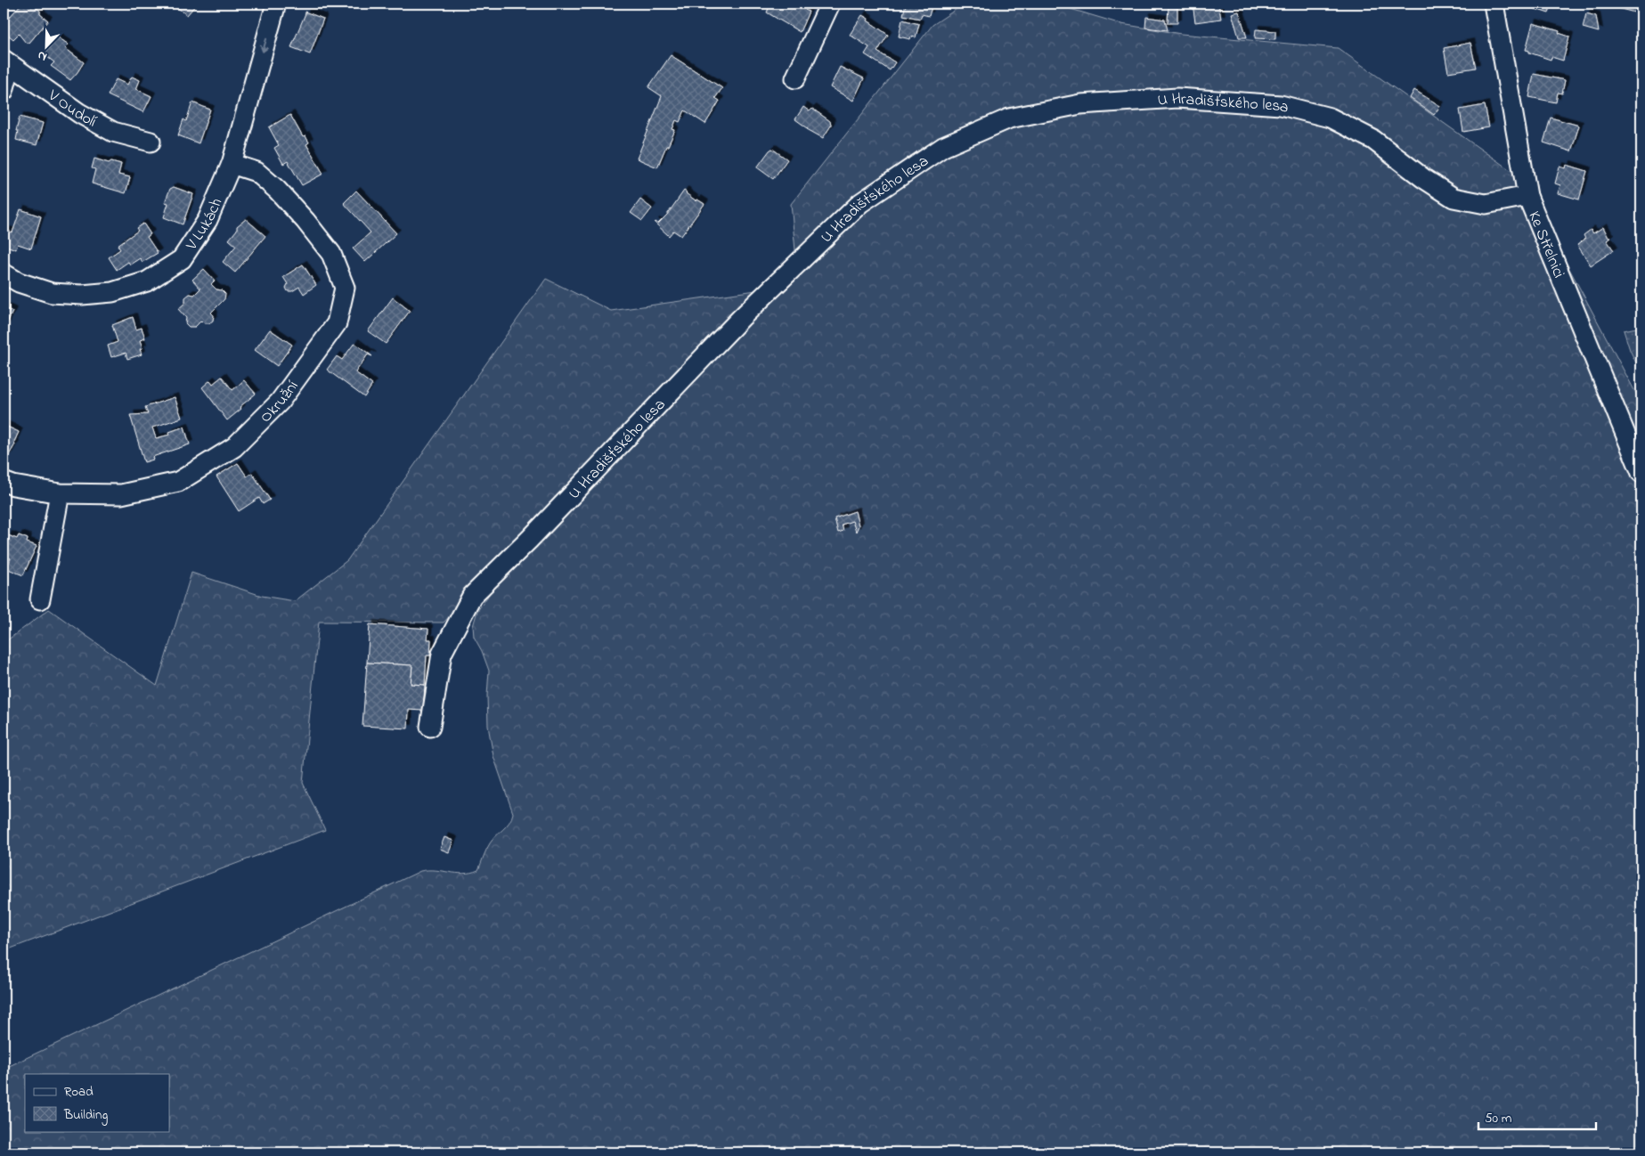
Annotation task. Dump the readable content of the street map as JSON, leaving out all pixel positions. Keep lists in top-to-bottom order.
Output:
{
  "streets": {
    "street": [
      "U Hradišťského lesa",
      "V Oudolí",
      "V Lukách",
      "Ke Střelnici",
      "Okružní"
    ]
  },
  "crossings": [
    ["U Hradišťského lesa", "Ke Střelnici"],
    ["V Lukách", "Okružní"]
  ],
  "one_way": ["V Lukách"],
  "legend": ["Road", "Building"],
  "scale_bar": "50 m",
  "north": "bottom left"
}
